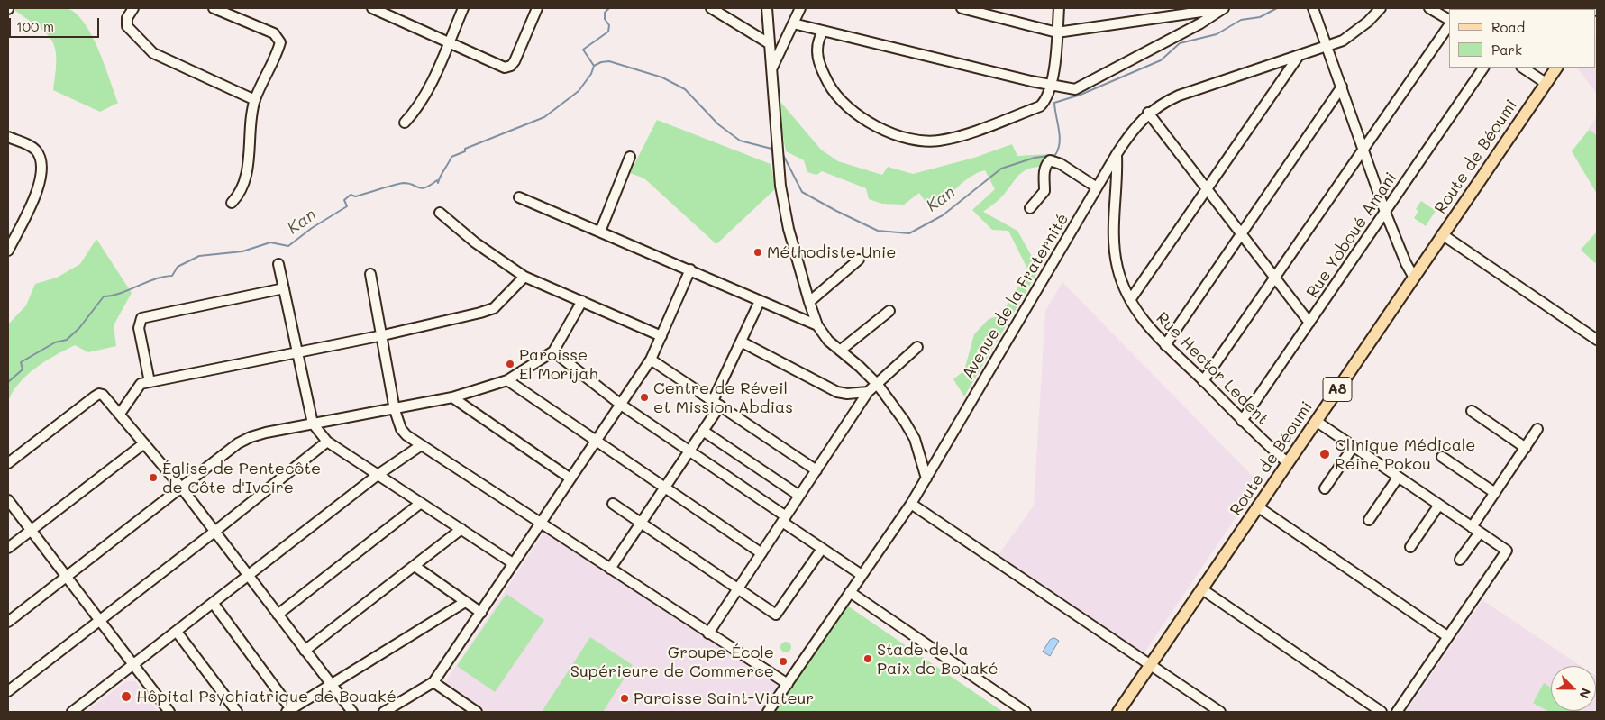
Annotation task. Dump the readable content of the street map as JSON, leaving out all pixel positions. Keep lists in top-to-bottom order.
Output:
{
  "streets": {
    "main road": ["Route de Béoumi", "A8"],
    "street": ["Rue Yoboué Amani", "Avenue de la Fraternité", "Rue Hector Ledent"]
  },
  "crossings": [
    ["Route de Béoumi", "Rue Hector Ledent"],
    ["Rue Yoboué Amani", "Rue Hector Ledent"],
    ["Avenue de la Fraternité", "Rue Hector Ledent"]
  ],
  "water": ["Kan"],
  "places": [
    "Méthodiste Unie",
    "Paroisse El Morijah",
    "Centre de Réveil et Mission Abdias",
    "Clinique Médicale Reine Pokou",
    "Église de Pentecôte de Côte d'Ivoire",
    "Stade de la Paix de Bouaké",
    "Groupe École Supérieure de Commerce",
    "Hôpital Psychiatrique de Bouaké",
    "Paroisse Saint-Viateur"
  ],
  "legend": ["Road", "Park"],
  "scale_bar": "100 m",
  "north": "bottom right"
}
